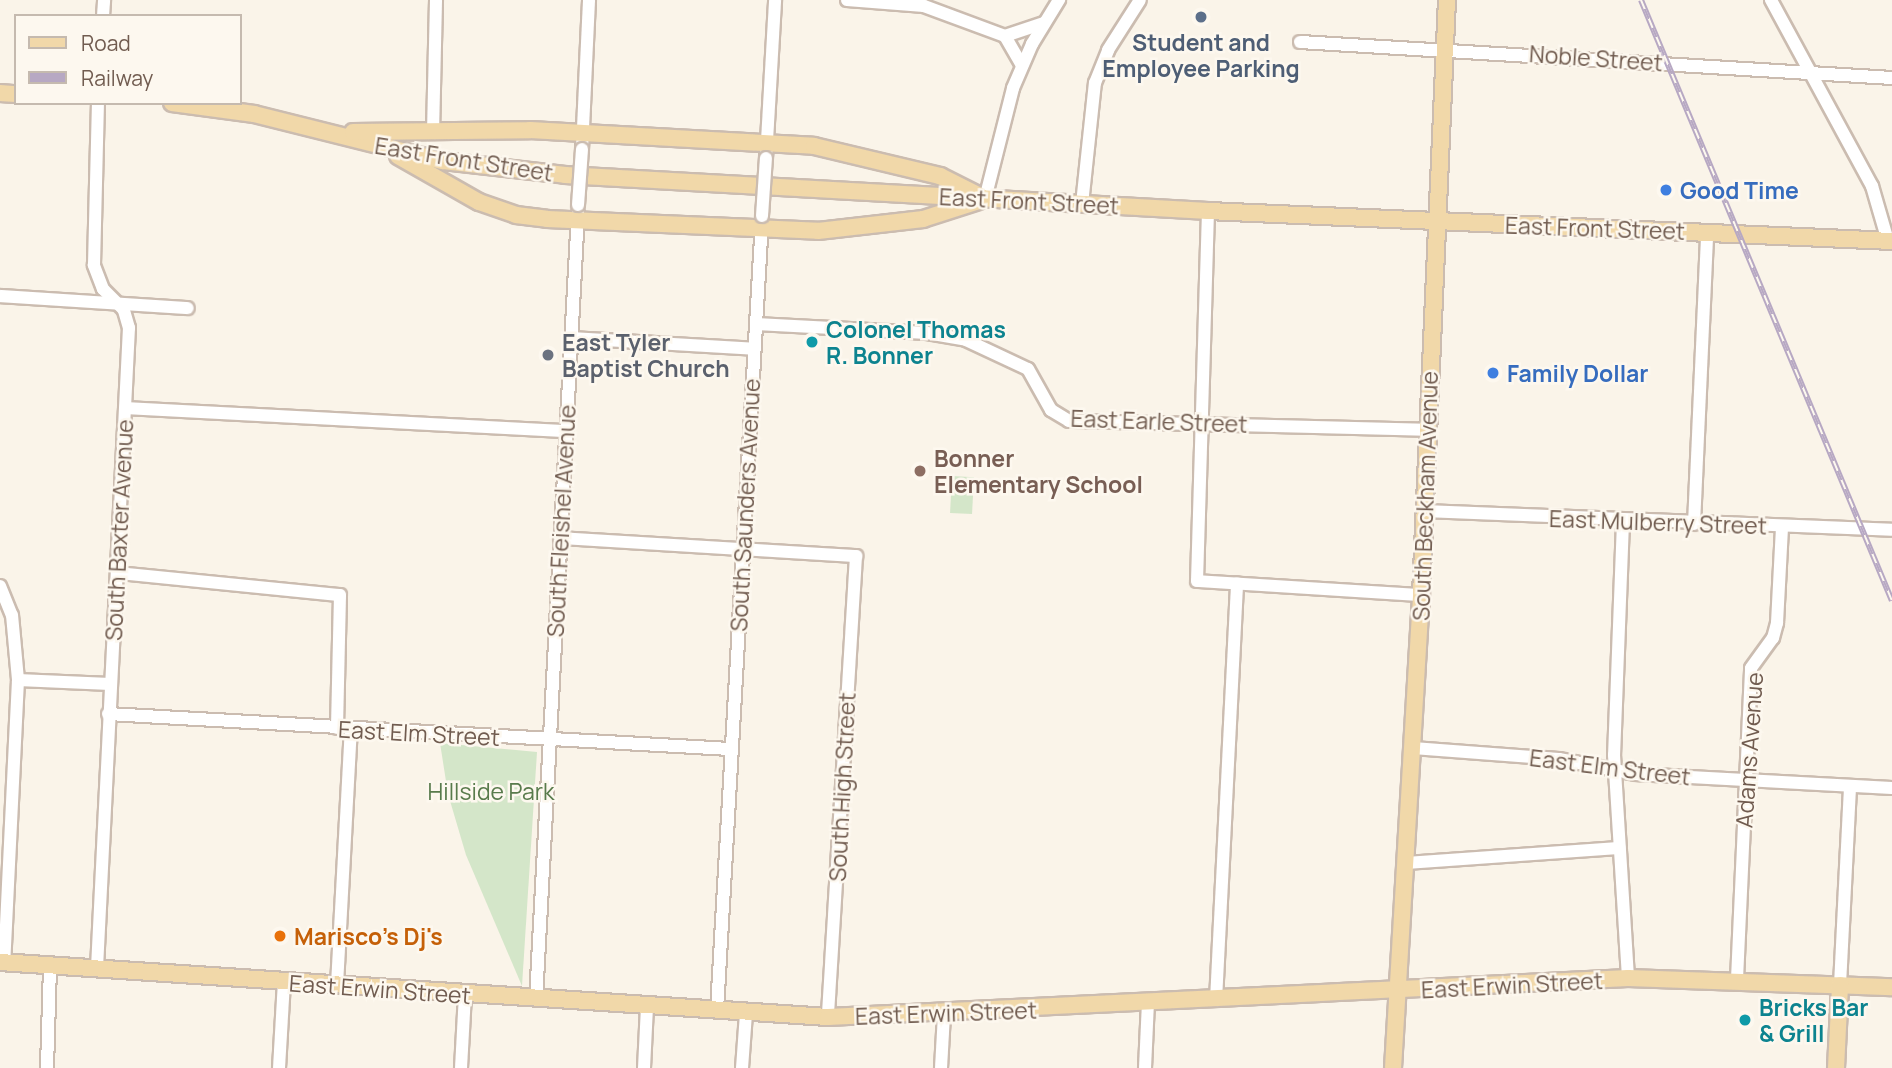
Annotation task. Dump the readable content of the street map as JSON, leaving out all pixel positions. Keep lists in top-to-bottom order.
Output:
{
  "streets": {
    "main road": ["East Front Street", "South Beckham Avenue", "East Erwin Street"],
    "street": [
      "Noble Street",
      "East Earle Street",
      "South Saunders Avenue",
      "South Fleishel Avenue",
      "East Mulberry Street",
      "South Baxter Avenue",
      "East Elm Street",
      "Adams Avenue",
      "South High Street"
    ]
  },
  "crossings": [
    ["Noble Street", "South Beckham Avenue"],
    ["East Front Street", "South Beckham Avenue"],
    ["East Earle Street", "South Beckham Avenue"],
    ["East Earle Street", "South Saunders Avenue"],
    ["South Beckham Avenue", "East Mulberry Street"],
    ["South Beckham Avenue", "East Elm Street"],
    ["South Beckham Avenue", "East Erwin Street"],
    ["South Saunders Avenue", "East Elm Street"],
    ["South Saunders Avenue", "South High Street"],
    ["South Saunders Avenue", "East Erwin Street"],
    ["South Fleishel Avenue", "East Elm Street"],
    ["South Fleishel Avenue", "East Erwin Street"],
    ["East Mulberry Street", "Adams Avenue"],
    ["South Baxter Avenue", "East Elm Street"],
    ["South Baxter Avenue", "East Erwin Street"],
    ["East Elm Street", "Adams Avenue"],
    ["Adams Avenue", "East Erwin Street"],
    ["South High Street", "East Erwin Street"]
  ],
  "parks": ["Hillside Park"],
  "places": [
    "Student and Employee Parking",
    "Good Time",
    "Colonel Thomas R. Bonner",
    "East Tyler Baptist Church",
    "Family Dollar",
    "Bonner Elementary School",
    "Marisco's Dj's",
    "Bricks Bar & Grill"
  ],
  "legend": ["Road", "Railway"]
}
